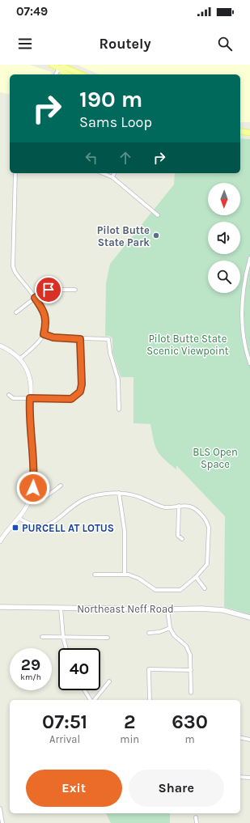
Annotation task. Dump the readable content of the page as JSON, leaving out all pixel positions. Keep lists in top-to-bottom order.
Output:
{
  "streets": {
    "main road": ["Northeast Neff Road"]
  },
  "parks": ["Pilot Butte State Scenic Viewpoint", "BLS Open Space"],
  "places": {
    "other": ["Pilot Butte State Park"],
    "transit": ["PURCELL AT LOTUS"]
  },
  "north": "bottom",
  "page": {
    "status": "07:49",
    "header": "Routely",
    "turn": ["190 m", "Sams Loop"],
    "speed": "29 km/h",
    "limit": "40",
    "eta": [
      "07:51",
      "Arrival",
      "2",
      "min",
      "630",
      "m"
    ],
    "buttons": ["Exit", "Share"]
  }
}
